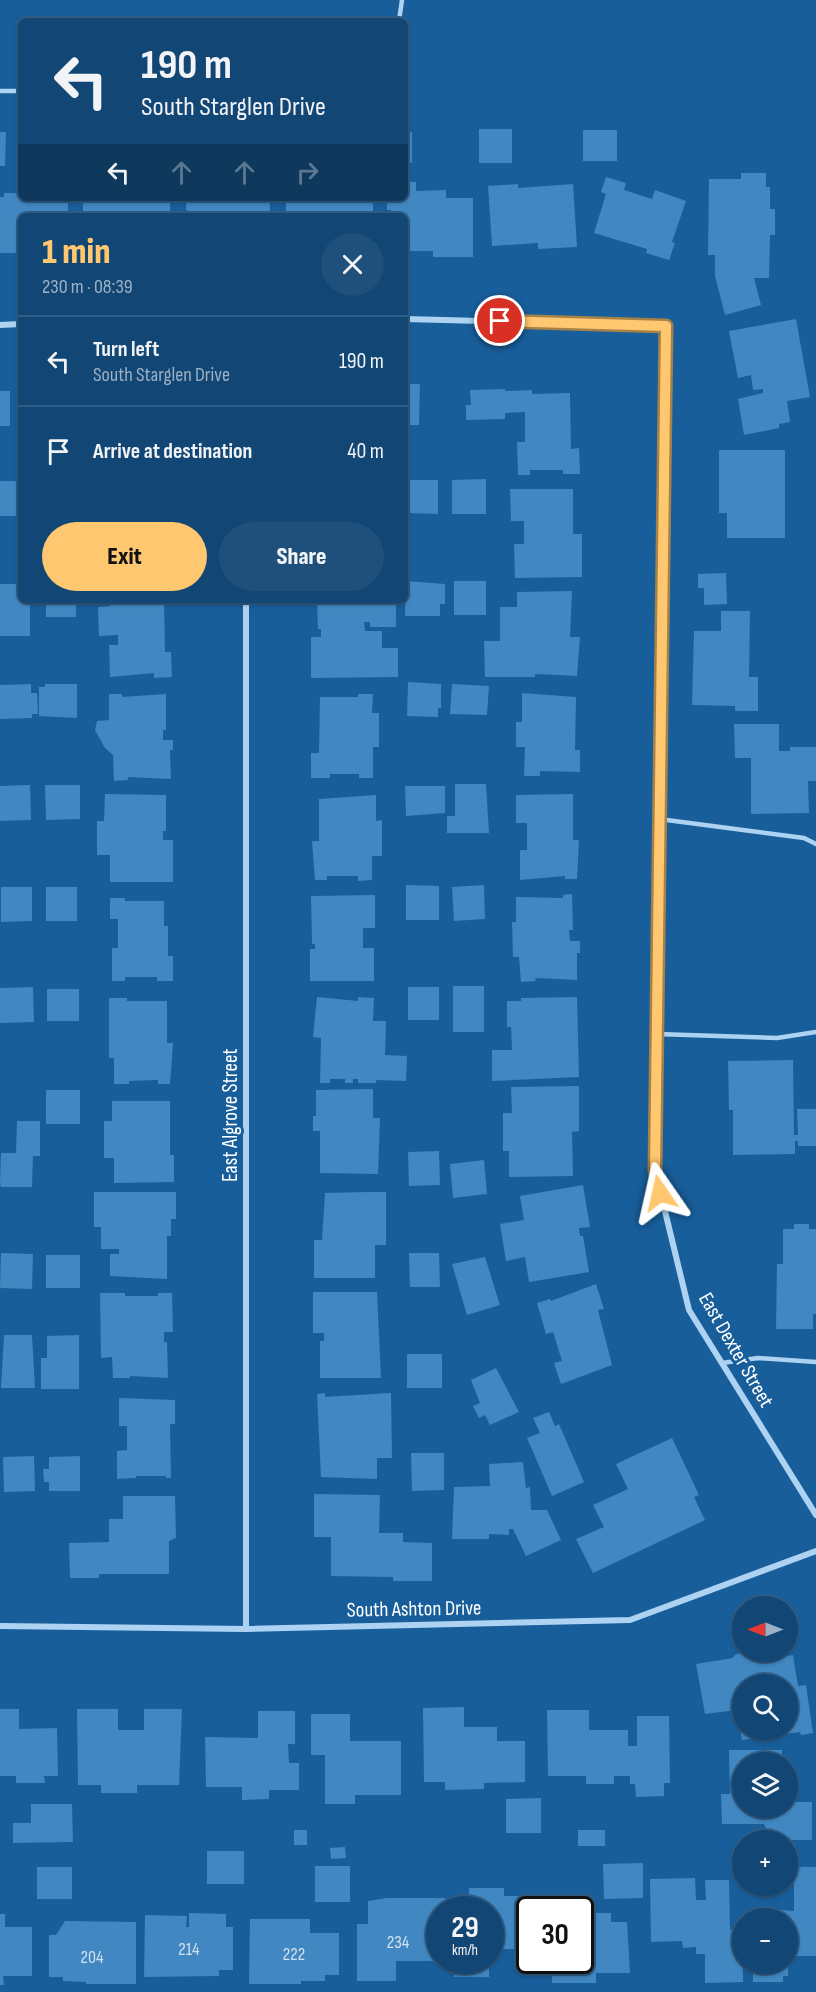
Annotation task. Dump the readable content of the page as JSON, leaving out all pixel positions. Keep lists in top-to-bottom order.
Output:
{
  "streets": {
    "street": ["East Algrove Street", "East Dexter Street", "South Ashton Drive"]
  },
  "crossings": [
    ["East Algrove Street", "South Ashton Drive"]
  ],
  "house_numbers": [
    "234",
    "214",
    "222",
    "204"
  ],
  "north": "left",
  "page": {
    "turn": ["190 m", "South Starglen Drive"],
    "heading": ["1 min", "230 m · 08:39"],
    "list": [
      {
        "name": "Turn left",
        "note": "South Starglen Drive",
        "value": "190 m"
      },
      {
        "name": "Arrive at destination",
        "value": "40 m"
      }
    ],
    "buttons": ["Exit", "Share"],
    "map_buttons": ["+", "−"],
    "speed": "29 km/h",
    "limit": "30"
  }
}
